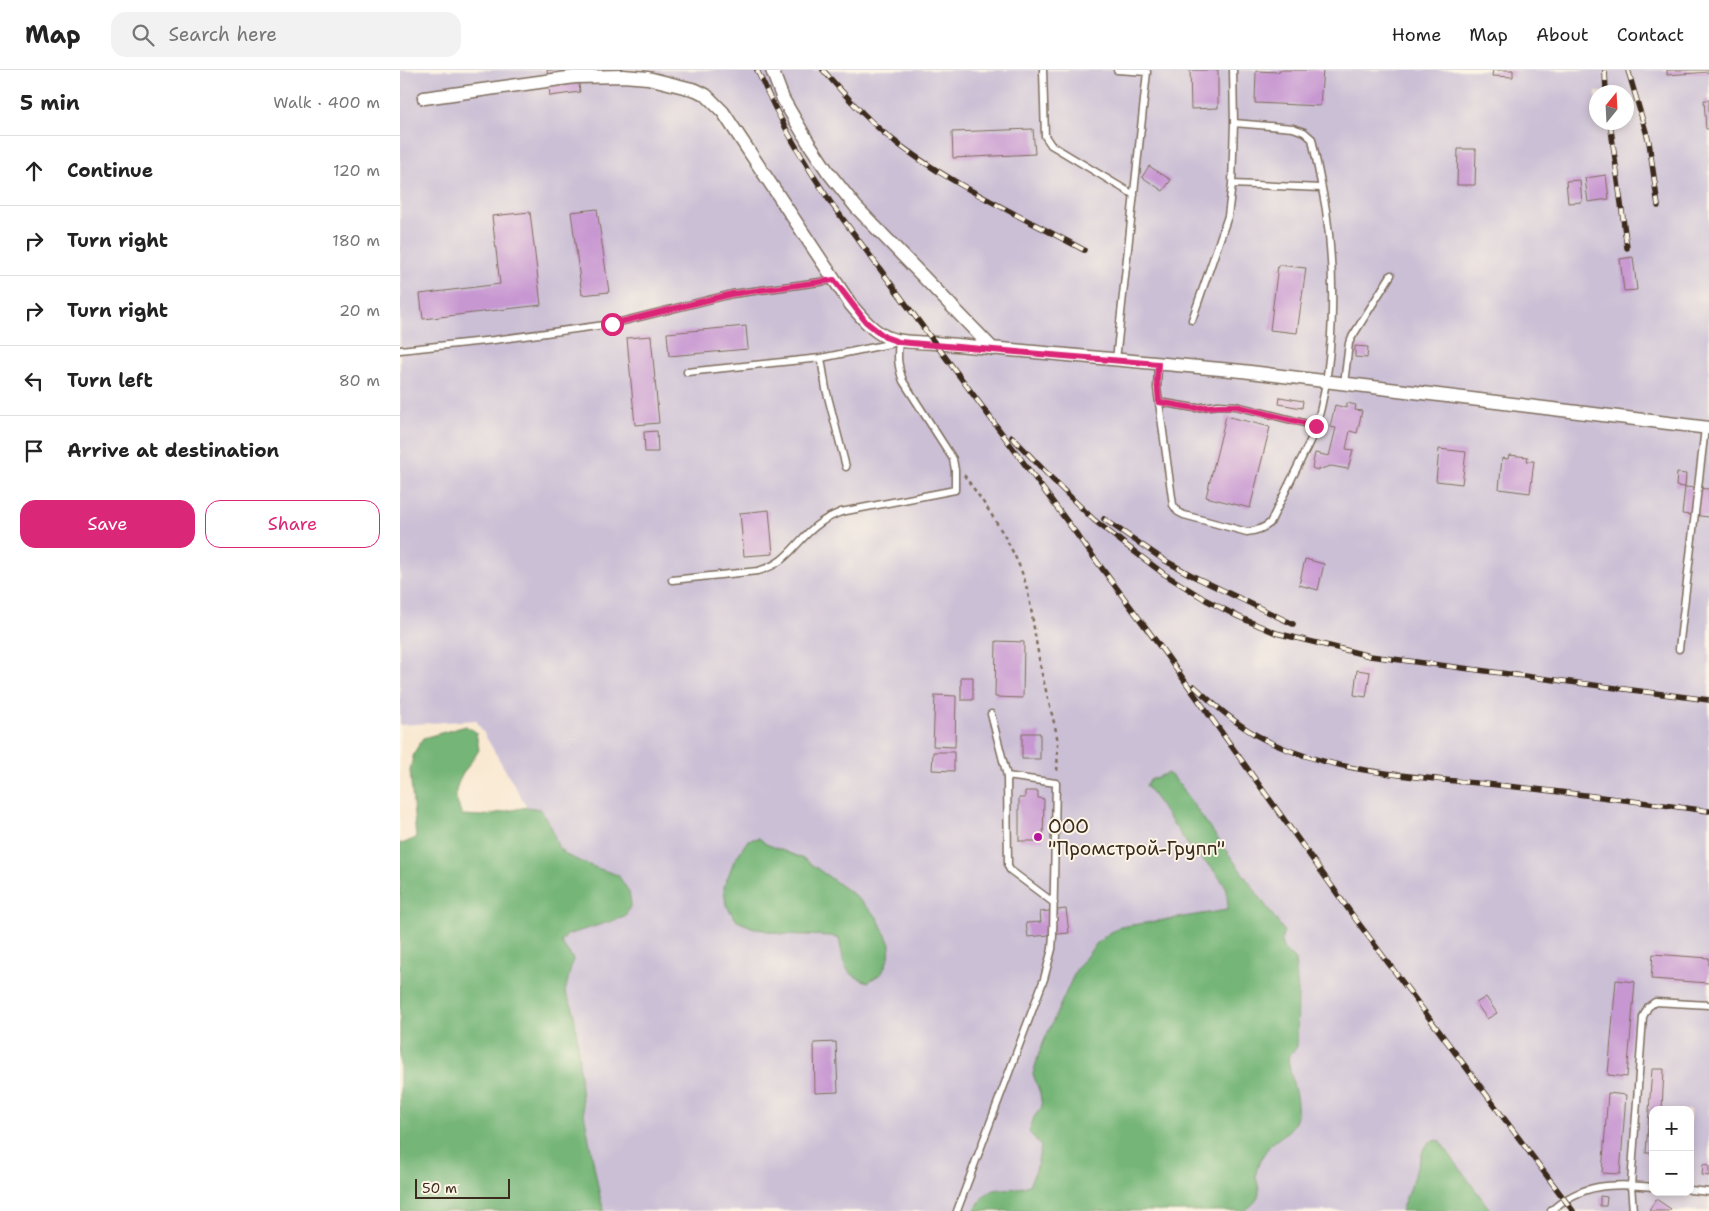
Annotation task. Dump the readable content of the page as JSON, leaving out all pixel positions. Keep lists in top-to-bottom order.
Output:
{
  "places": ["ООО \"Промстрой-Групп\""],
  "scale_bar": "50 m",
  "north": "top",
  "page": {
    "header": "Map",
    "search": "Search here",
    "nav": [
      "Home",
      "Map",
      "About",
      "Contact"
    ],
    "heading": ["5 min", "Walk · 400 m"],
    "list": [
      ["Continue", "120 m"],
      ["Turn right", "180 m"],
      ["Turn right", "20 m"],
      ["Turn left", "80 m"],
      "Arrive at destination"
    ],
    "buttons": ["Save", "Share"],
    "map_buttons": ["+", "−"],
    "scale": "50 m"
  }
}
